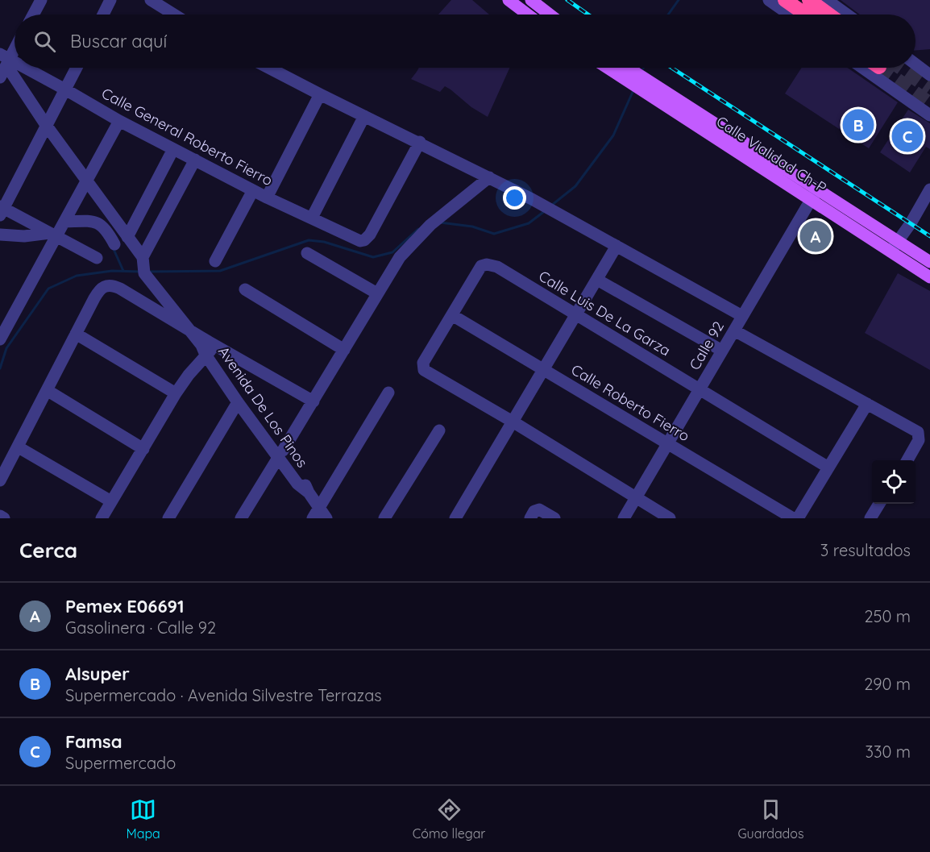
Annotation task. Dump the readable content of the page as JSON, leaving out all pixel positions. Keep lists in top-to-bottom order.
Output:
{
  "streets": {
    "main road": ["Calle Vialidad Ch-P"],
    "street": [
      "Calle General Roberto Fierro",
      "Calle Luis De La Garza",
      "Calle 92",
      "Calle Roberto Fierro",
      "Avenida De Los Pinos"
    ]
  },
  "crossings": [
    ["Calle Vialidad Ch-P", "Calle 92"],
    ["Calle Luis De La Garza", "Calle 92"],
    ["Calle Luis De La Garza", "Calle Roberto Fierro"],
    ["Calle 92", "Calle Roberto Fierro"]
  ],
  "page": {
    "search": "Buscar aquí",
    "pins": ["B", "C", "A"],
    "heading": ["Cerca", "3 resultados"],
    "list": [
      {
        "mark": "A",
        "name": "Pemex E06691",
        "note": "Gasolinera · Calle 92",
        "value": "250 m"
      },
      {
        "mark": "B",
        "name": "Alsuper",
        "note": "Supermercado · Avenida Silvestre Terrazas",
        "value": "290 m"
      },
      {
        "mark": "C",
        "name": "Famsa",
        "note": "Supermercado",
        "value": "330 m"
      }
    ],
    "nav": ["Mapa", "Cómo llegar", "Guardados"]
  }
}
